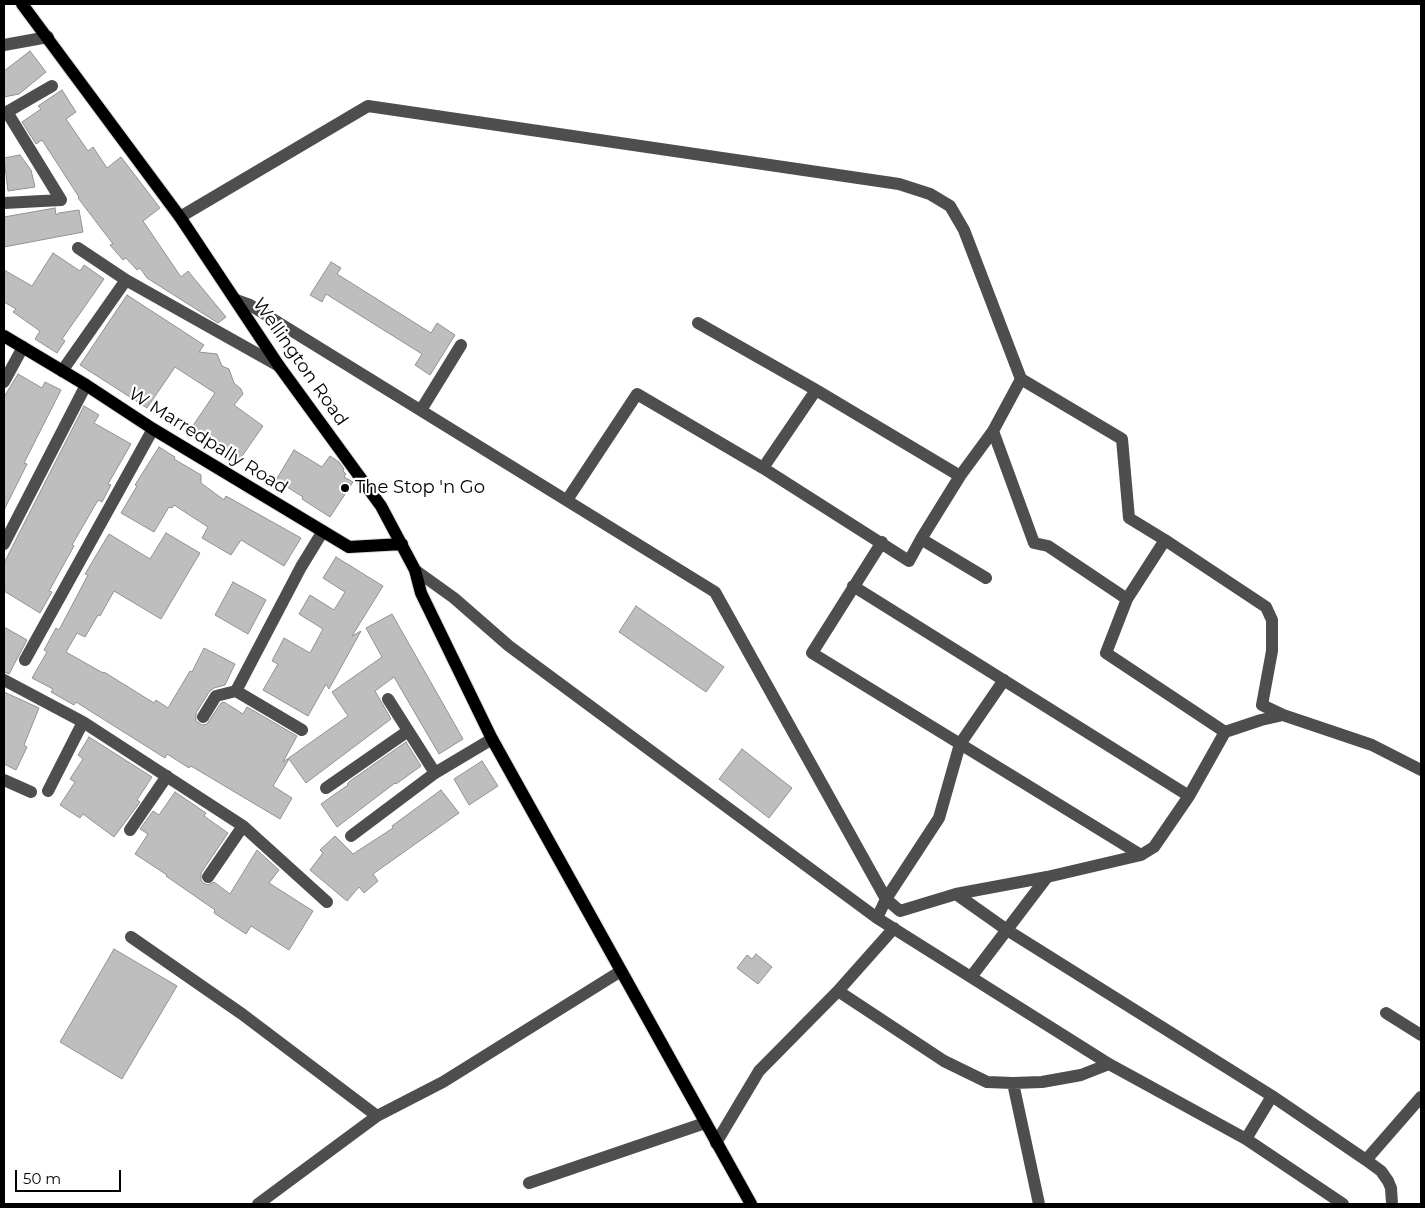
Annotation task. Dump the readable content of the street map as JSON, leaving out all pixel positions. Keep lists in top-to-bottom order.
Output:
{
  "streets": {
    "main road": ["Wellington Road", "W Marredpally Road"]
  },
  "crossings": [
    ["Wellington Road", "W Marredpally Road"]
  ],
  "places": ["The Stop 'n Go"],
  "scale_bar": "50 m"
}
